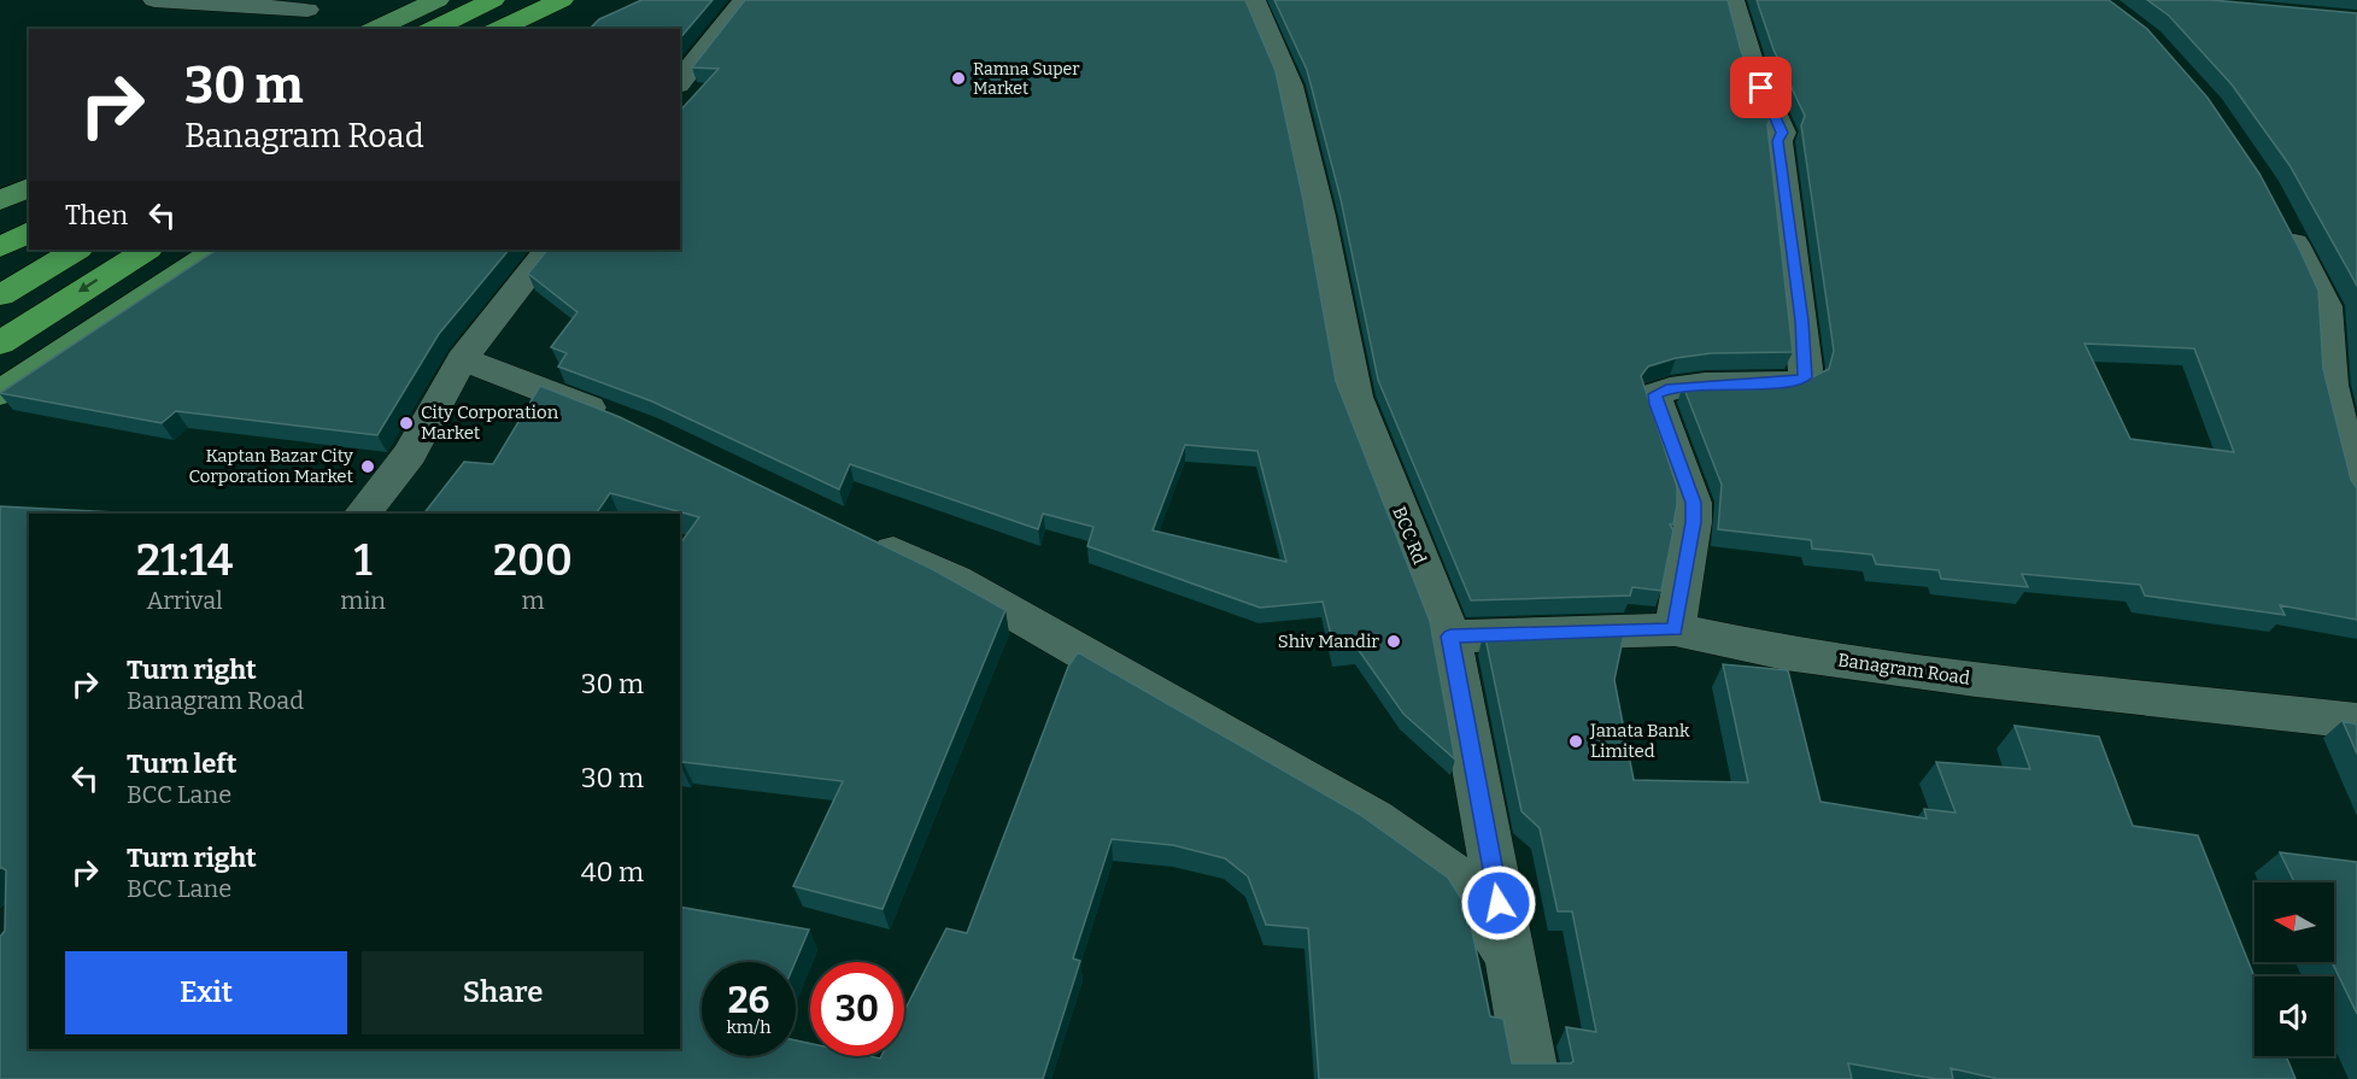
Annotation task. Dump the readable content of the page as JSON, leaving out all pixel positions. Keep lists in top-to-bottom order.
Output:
{
  "streets": {
    "street": ["BCC Rd", "Banagram Road"]
  },
  "crossings": [
    ["BCC Rd", "Banagram Road"]
  ],
  "places": [
    "Ramna Super Market",
    "City Corporation Market",
    "Kaptan Bazar City Corporation Market",
    "Shiv Mandir",
    "Janata Bank Limited"
  ],
  "north": "left",
  "page": {
    "turn": ["30 m", "Banagram Road"],
    "then": "Then",
    "eta": [
      "21:14",
      "Arrival",
      "1",
      "min",
      "200",
      "m"
    ],
    "list": [
      {
        "name": "Turn right",
        "note": "Banagram Road",
        "value": "30 m"
      },
      {
        "name": "Turn left",
        "note": "BCC Lane",
        "value": "30 m"
      },
      {
        "name": "Turn right",
        "note": "BCC Lane",
        "value": "40 m"
      }
    ],
    "buttons": ["Exit", "Share"],
    "speed": "26 km/h",
    "limit": "30"
  }
}
